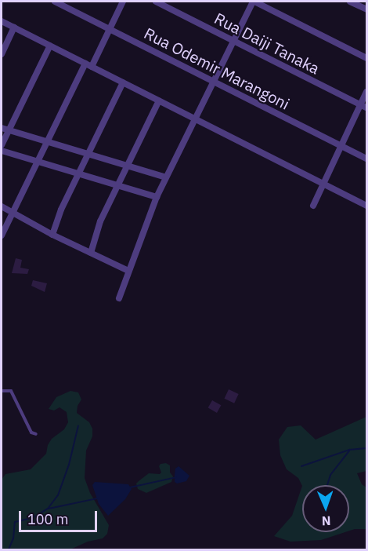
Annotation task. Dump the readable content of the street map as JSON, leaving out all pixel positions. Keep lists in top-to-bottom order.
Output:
{
  "streets": {
    "street": ["Rua Daiji Tanaka", "Rua Odemir Marangoni"]
  },
  "scale_bar": "100 m",
  "north": "bottom"
}
